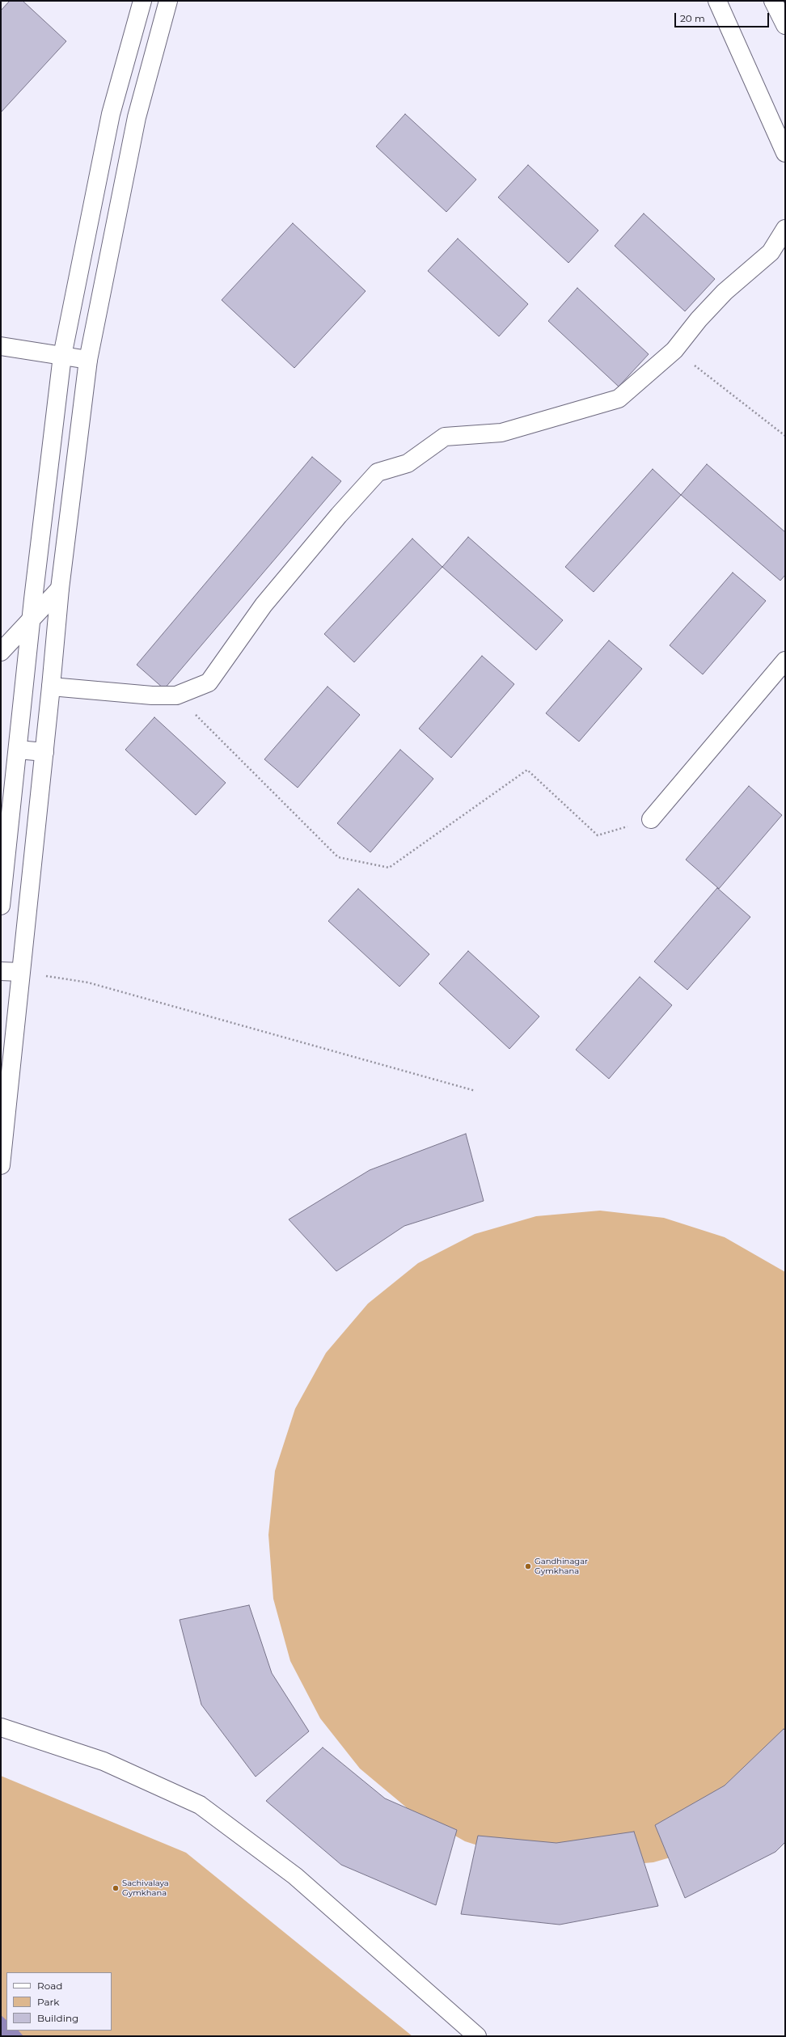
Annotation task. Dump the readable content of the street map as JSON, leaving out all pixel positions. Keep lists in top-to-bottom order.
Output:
{
  "places": ["Gandhinagar Gymkhana", "Sachivalaya Gymkhana"],
  "legend": ["Road", "Park", "Building"],
  "scale_bar": "20 m"
}
